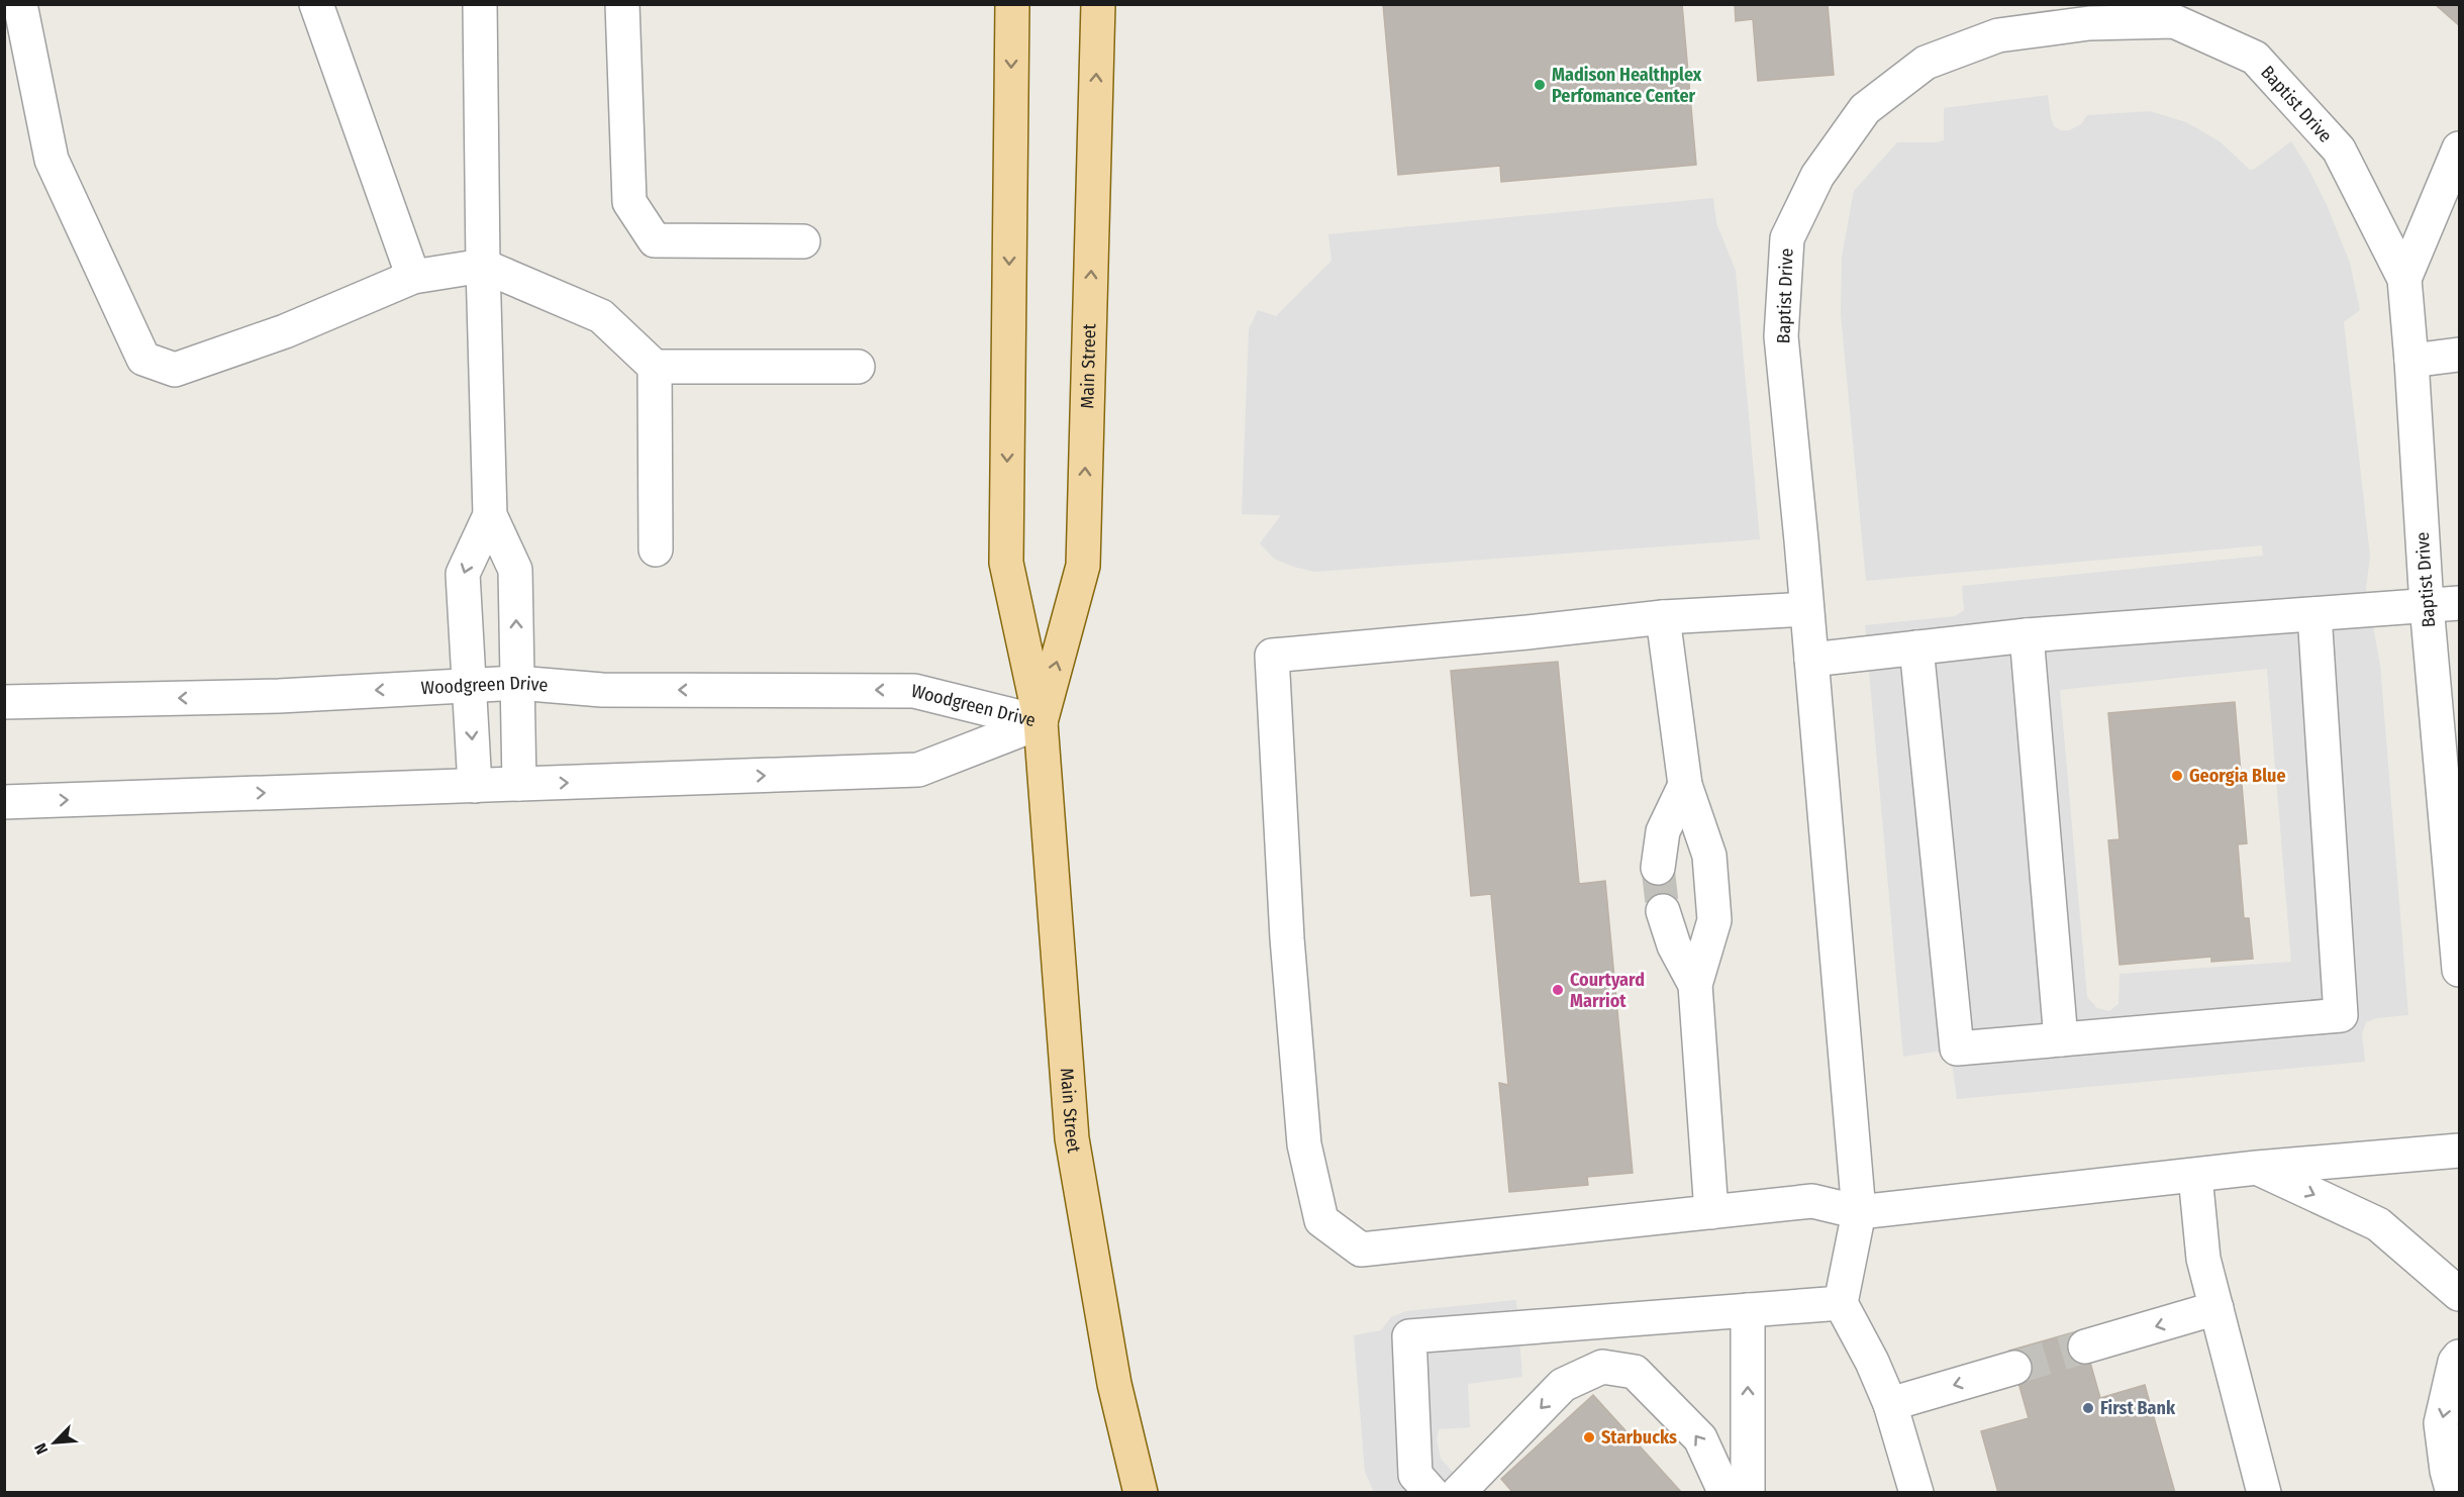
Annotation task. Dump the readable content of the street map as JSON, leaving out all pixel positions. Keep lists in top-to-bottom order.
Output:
{
  "streets": {
    "main road": ["Main Street"],
    "street": ["Baptist Drive", "Woodgreen Drive"]
  },
  "crossings": [
    ["Main Street", "Woodgreen Drive"]
  ],
  "places": [
    "Madison Healthplex Perfomance Center",
    "Georgia Blue",
    "Courtyard Marriot",
    "First Bank",
    "Starbucks"
  ],
  "north": "bottom left"
}
